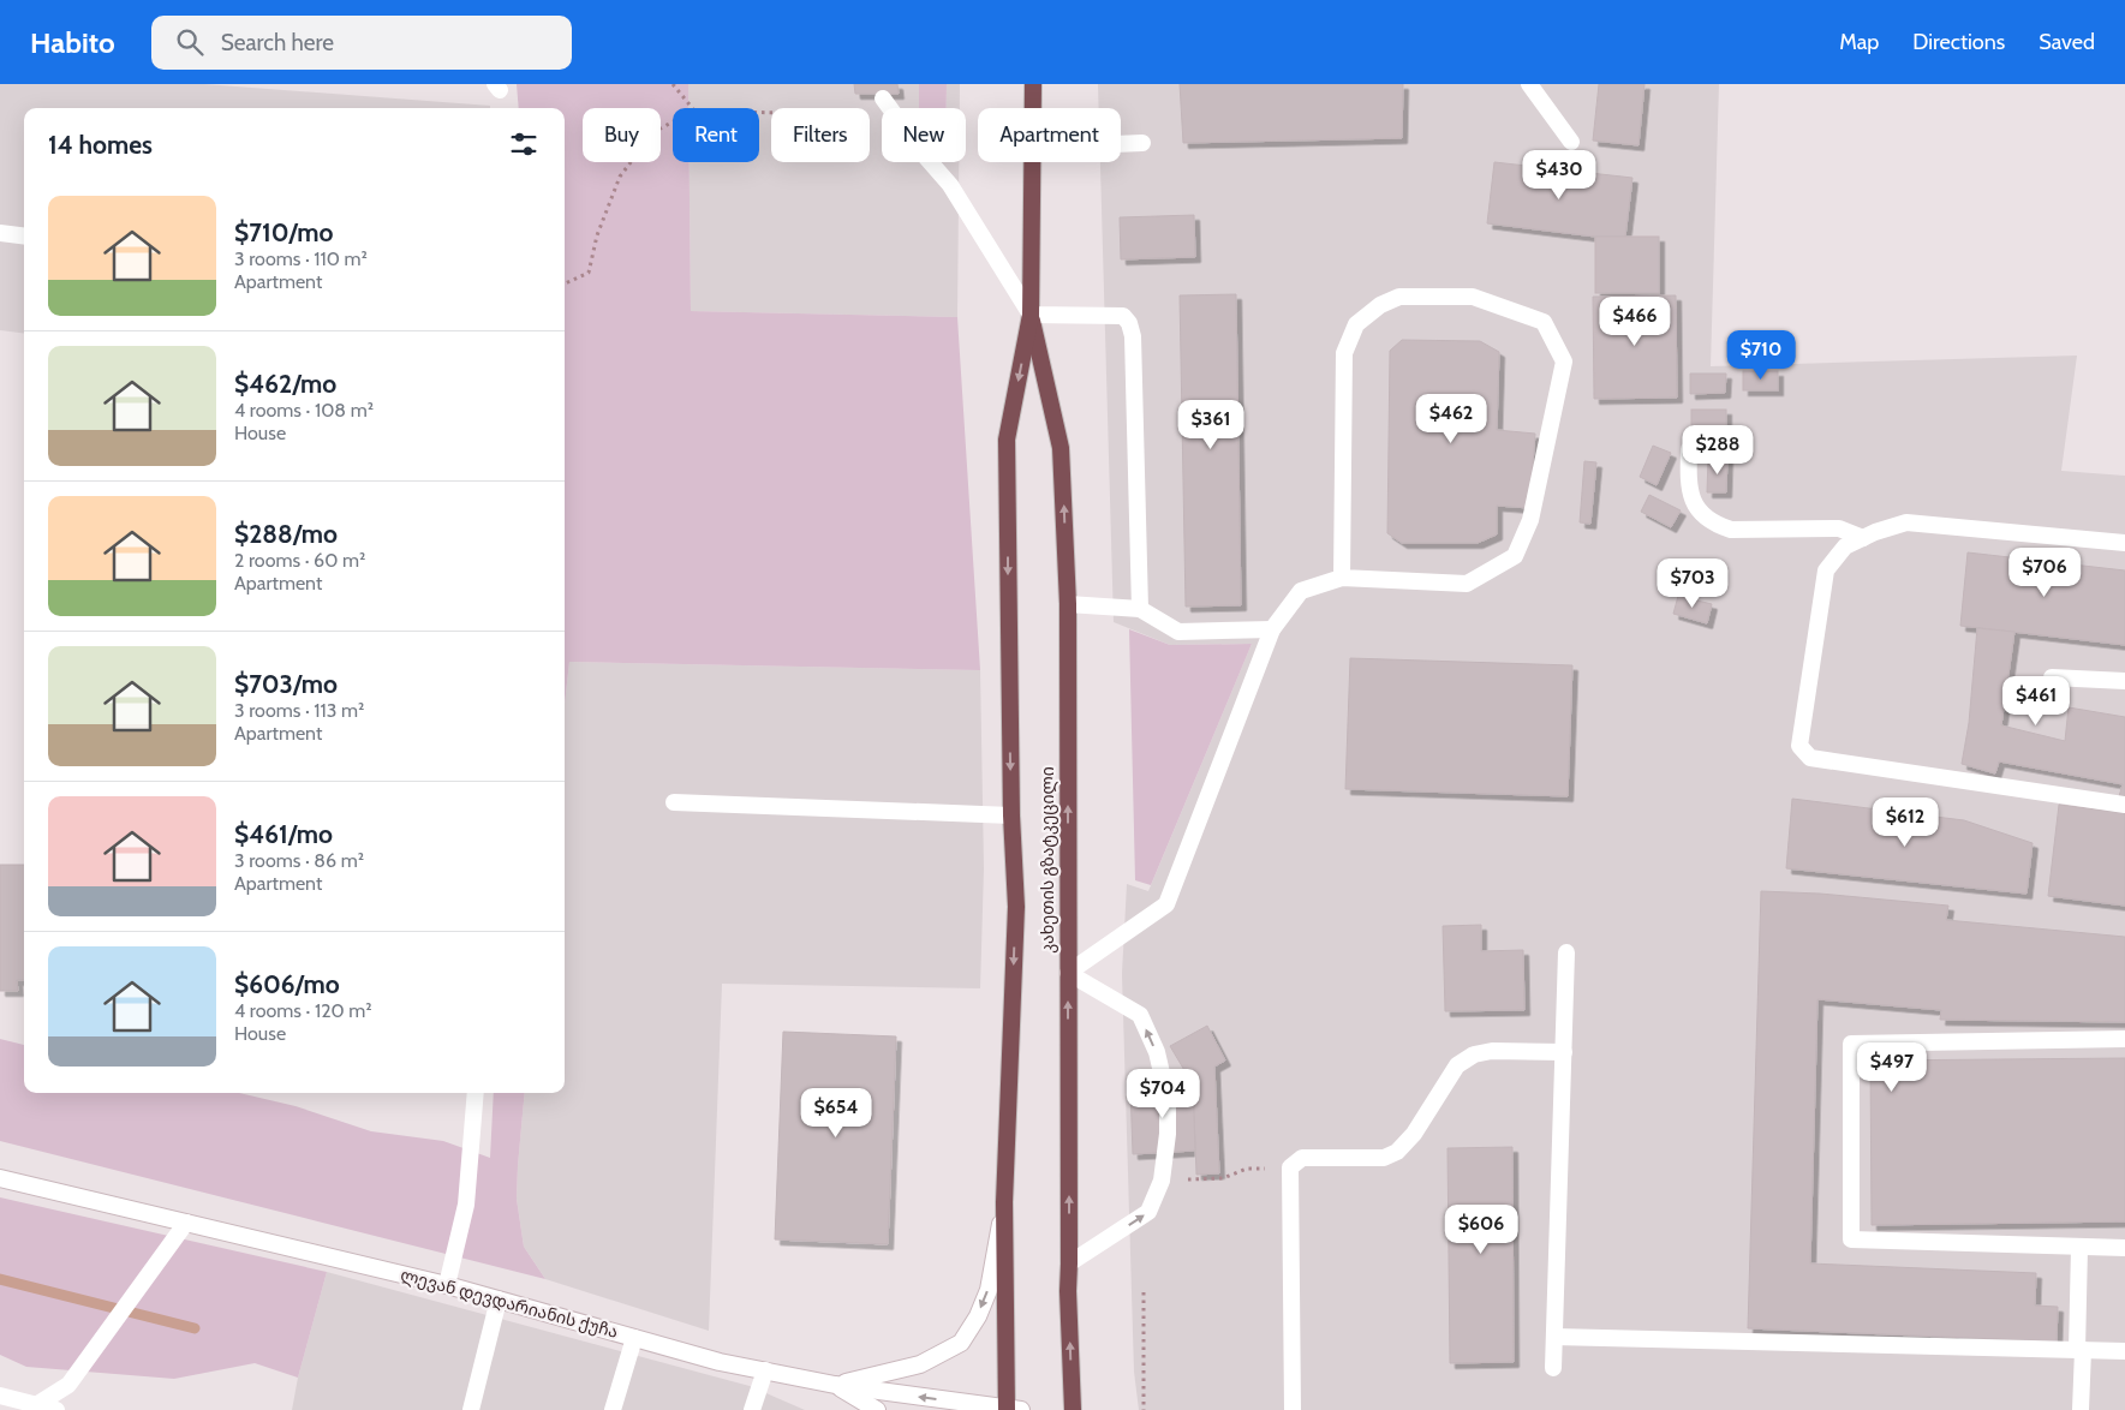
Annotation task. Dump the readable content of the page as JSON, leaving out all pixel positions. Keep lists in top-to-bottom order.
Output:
{
  "streets": {
    "highway": ["კახეთის გზატკეცილი"],
    "main road": ["ლევან დევდარიანის ქუჩა"]
  },
  "crossings": [
    ["კახეთის გზატკეცილი", "ლევან დევდარიანის ქუჩა"]
  ],
  "page": {
    "header": "Habito",
    "search": "Search here",
    "nav": ["Map", "Directions", "Saved"],
    "chip": [
      "Buy",
      "Rent",
      "Filters",
      "New",
      "Apartment"
    ],
    "heading": "14 homes",
    "price": [
      "$430",
      "$466",
      "$710",
      "$462",
      "$361",
      "$288",
      "$706",
      "$703",
      "$461",
      "$612",
      "$497",
      "$704",
      "$654",
      "$606"
    ],
    "list": [
      {
        "name": "$710/mo",
        "note": "3 rooms · 110 m² · Apartment"
      },
      {
        "name": "$462/mo",
        "note": "4 rooms · 108 m² · House"
      },
      {
        "name": "$288/mo",
        "note": "2 rooms · 60 m² · Apartment"
      },
      {
        "name": "$703/mo",
        "note": "3 rooms · 113 m² · Apartment"
      },
      {
        "name": "$461/mo",
        "note": "3 rooms · 86 m² · Apartment"
      },
      {
        "name": "$606/mo",
        "note": "4 rooms · 120 m² · House"
      }
    ]
  }
}
